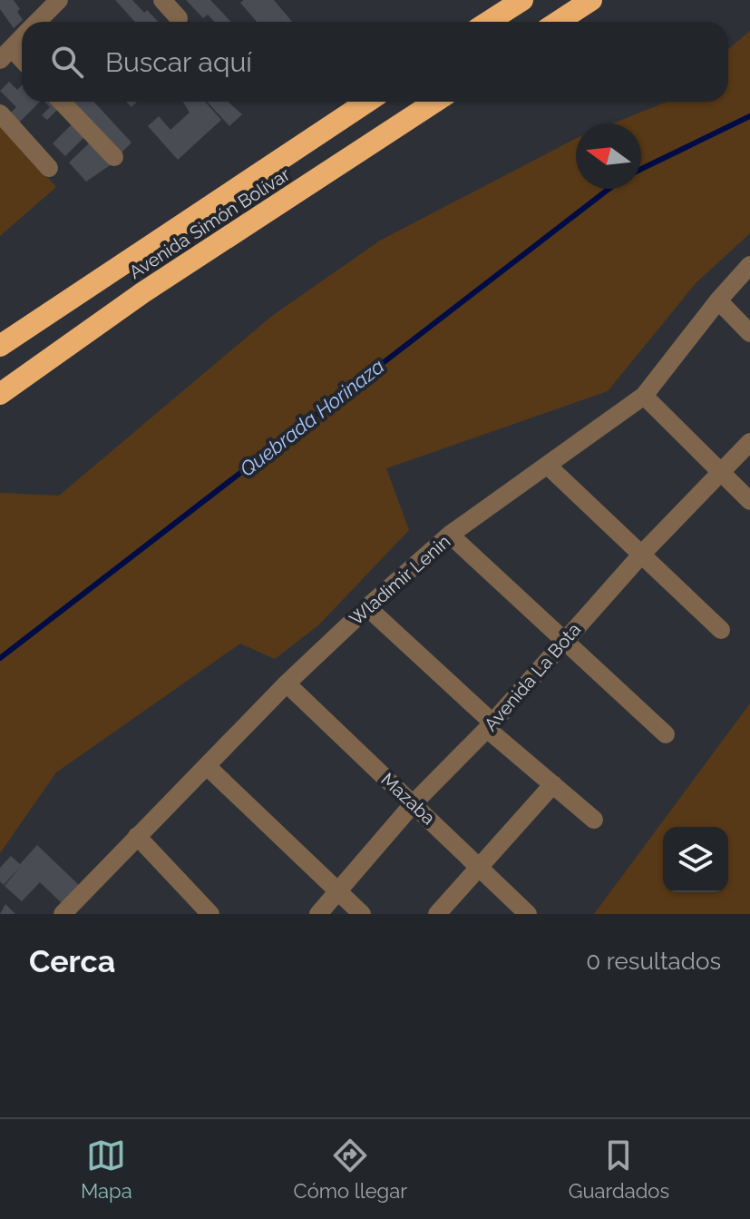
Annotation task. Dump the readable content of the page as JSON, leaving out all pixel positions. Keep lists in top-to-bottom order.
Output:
{
  "streets": {
    "highway": ["Avenida Simón Bolívar"],
    "street": ["Wladimir Lenin", "Avenida La Bota", "Mazaba"]
  },
  "crossings": [
    ["Wladimir Lenin", "Mazaba"],
    ["Avenida La Bota", "Mazaba"]
  ],
  "water": ["Quebrada Horinaza"],
  "north": "left",
  "page": {
    "search": "Buscar aquí",
    "heading": ["Cerca", "0 resultados"],
    "nav": ["Mapa", "Cómo llegar", "Guardados"]
  }
}
